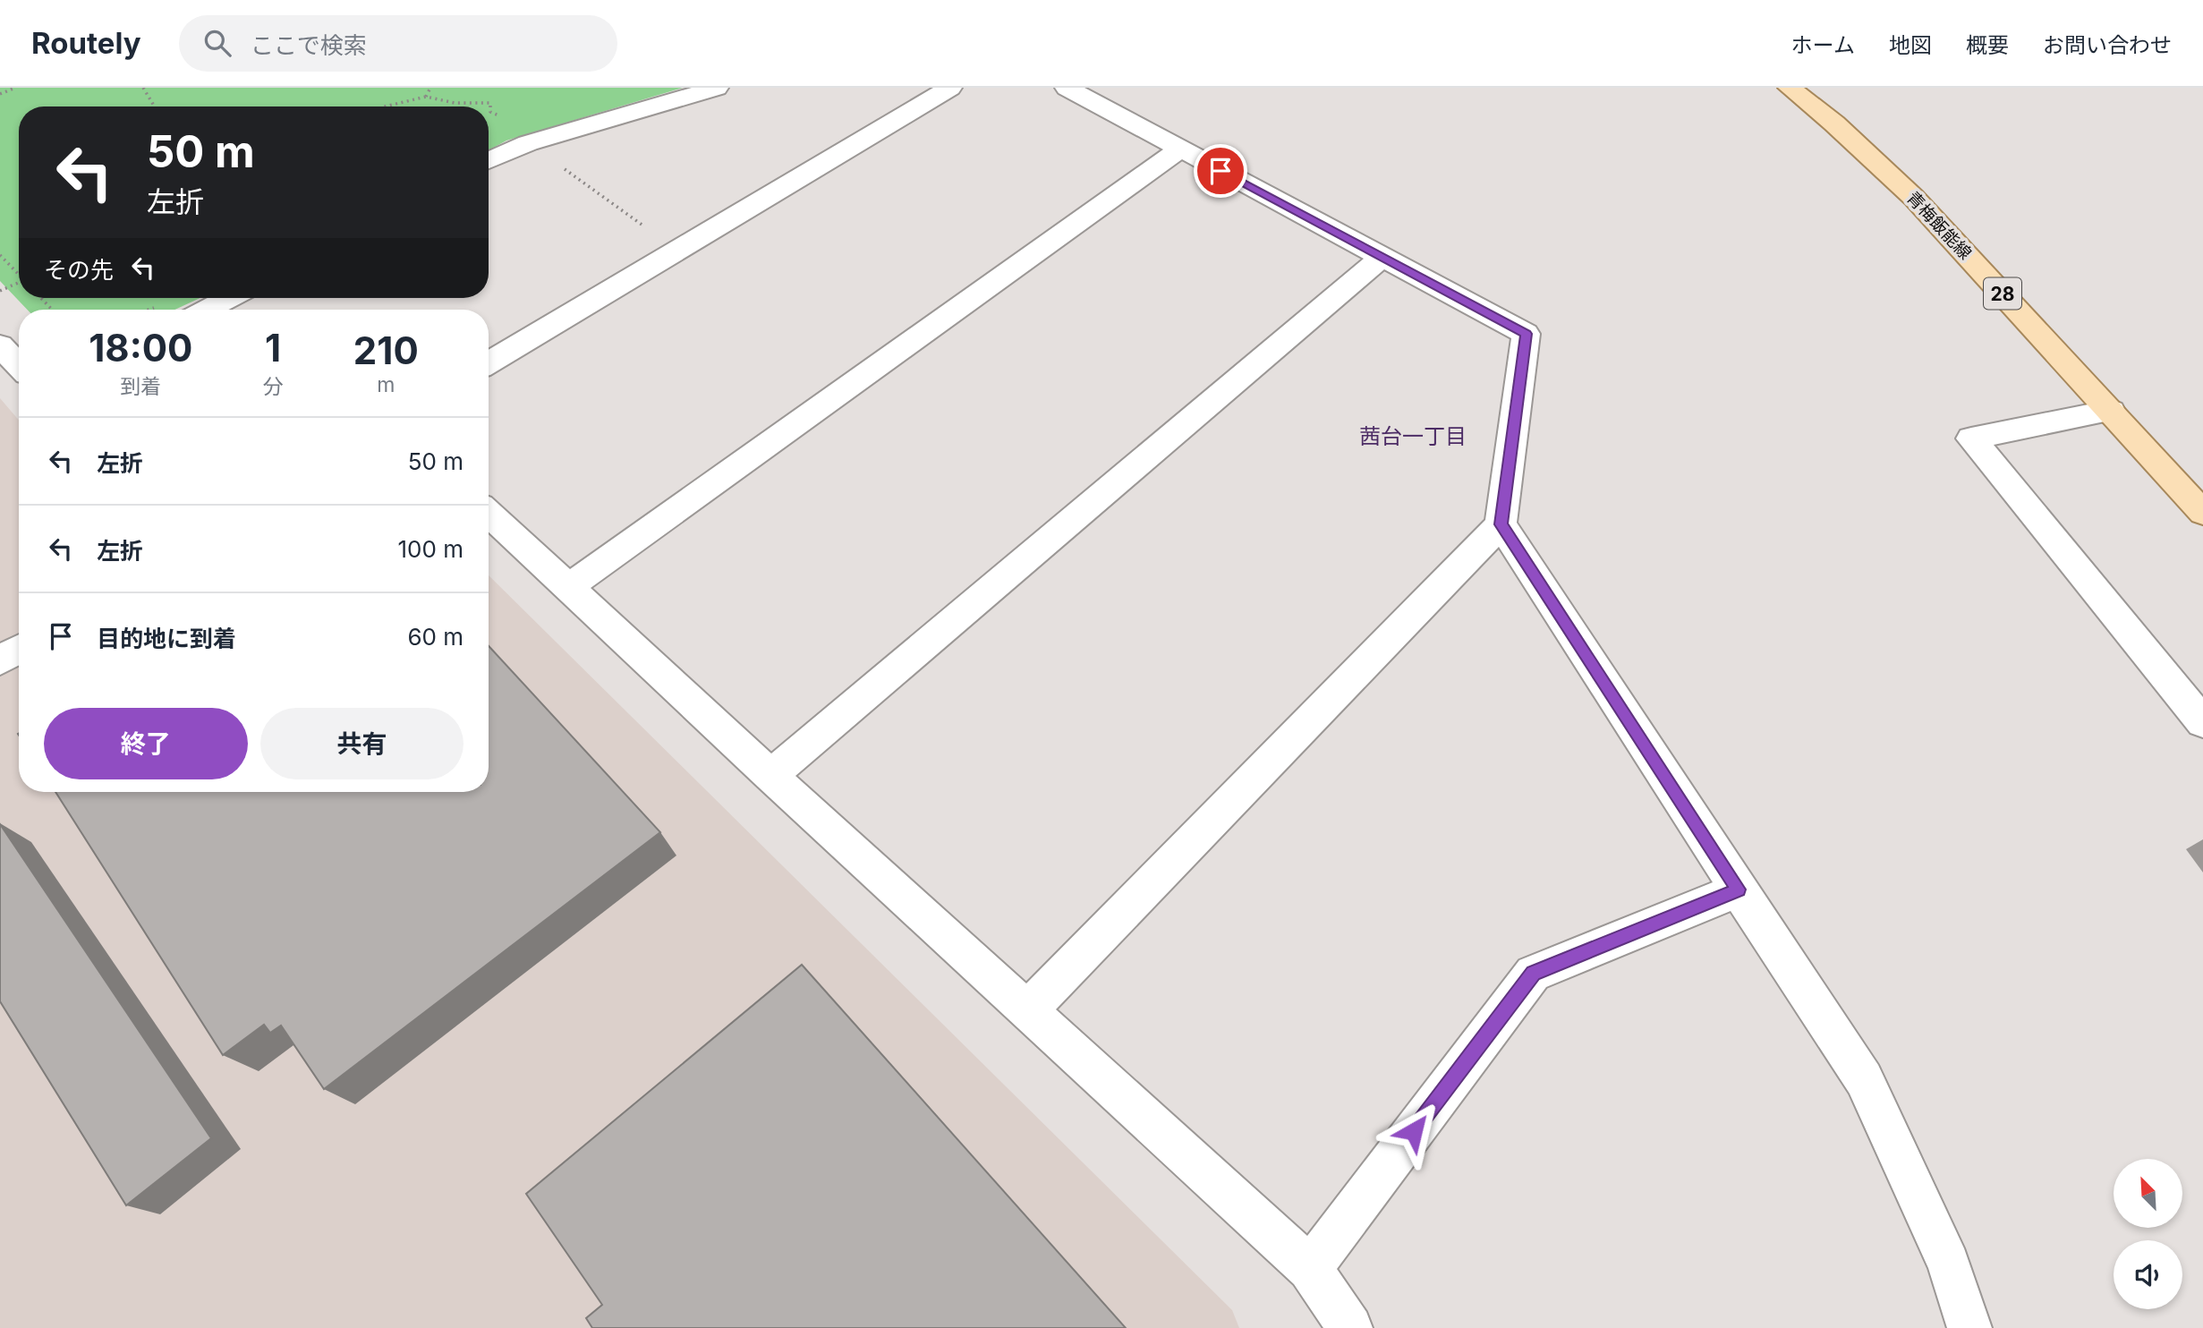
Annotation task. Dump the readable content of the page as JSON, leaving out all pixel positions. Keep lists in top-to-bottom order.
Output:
{
  "streets": {
    "main road": ["青梅飯能線", "28"]
  },
  "districts": ["茜台一丁目"],
  "north": "top left",
  "page": {
    "header": "Routely",
    "search": "ここで検索",
    "nav": [
      "ホーム",
      "地図",
      "概要",
      "お問い合わせ"
    ],
    "turn": ["50 m", "左折"],
    "then": "その先",
    "eta": [
      "18:00",
      "到着",
      "1",
      "分",
      "210",
      "m"
    ],
    "list": [
      {
        "name": "左折",
        "value": "50 m"
      },
      {
        "name": "左折",
        "value": "100 m"
      },
      {
        "name": "目的地に到着",
        "value": "60 m"
      }
    ],
    "buttons": ["終了", "共有"]
  }
}
